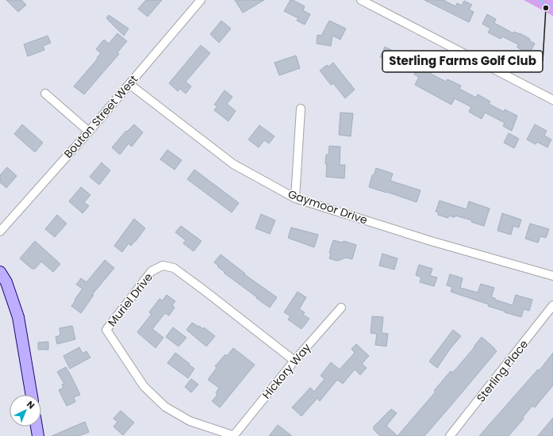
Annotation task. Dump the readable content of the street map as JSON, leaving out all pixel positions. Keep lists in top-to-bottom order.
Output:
{
  "streets": {
    "street": [
      "Bouton Street West",
      "Gaymoor Drive",
      "Muriel Drive",
      "Hickory Way",
      "Sterling Place"
    ]
  },
  "crossings": [
    ["Bouton Street West", "Gaymoor Drive"],
    ["Muriel Drive", "Hickory Way"]
  ],
  "places": ["Sterling Farms Golf Club"],
  "north": "top right"
}
